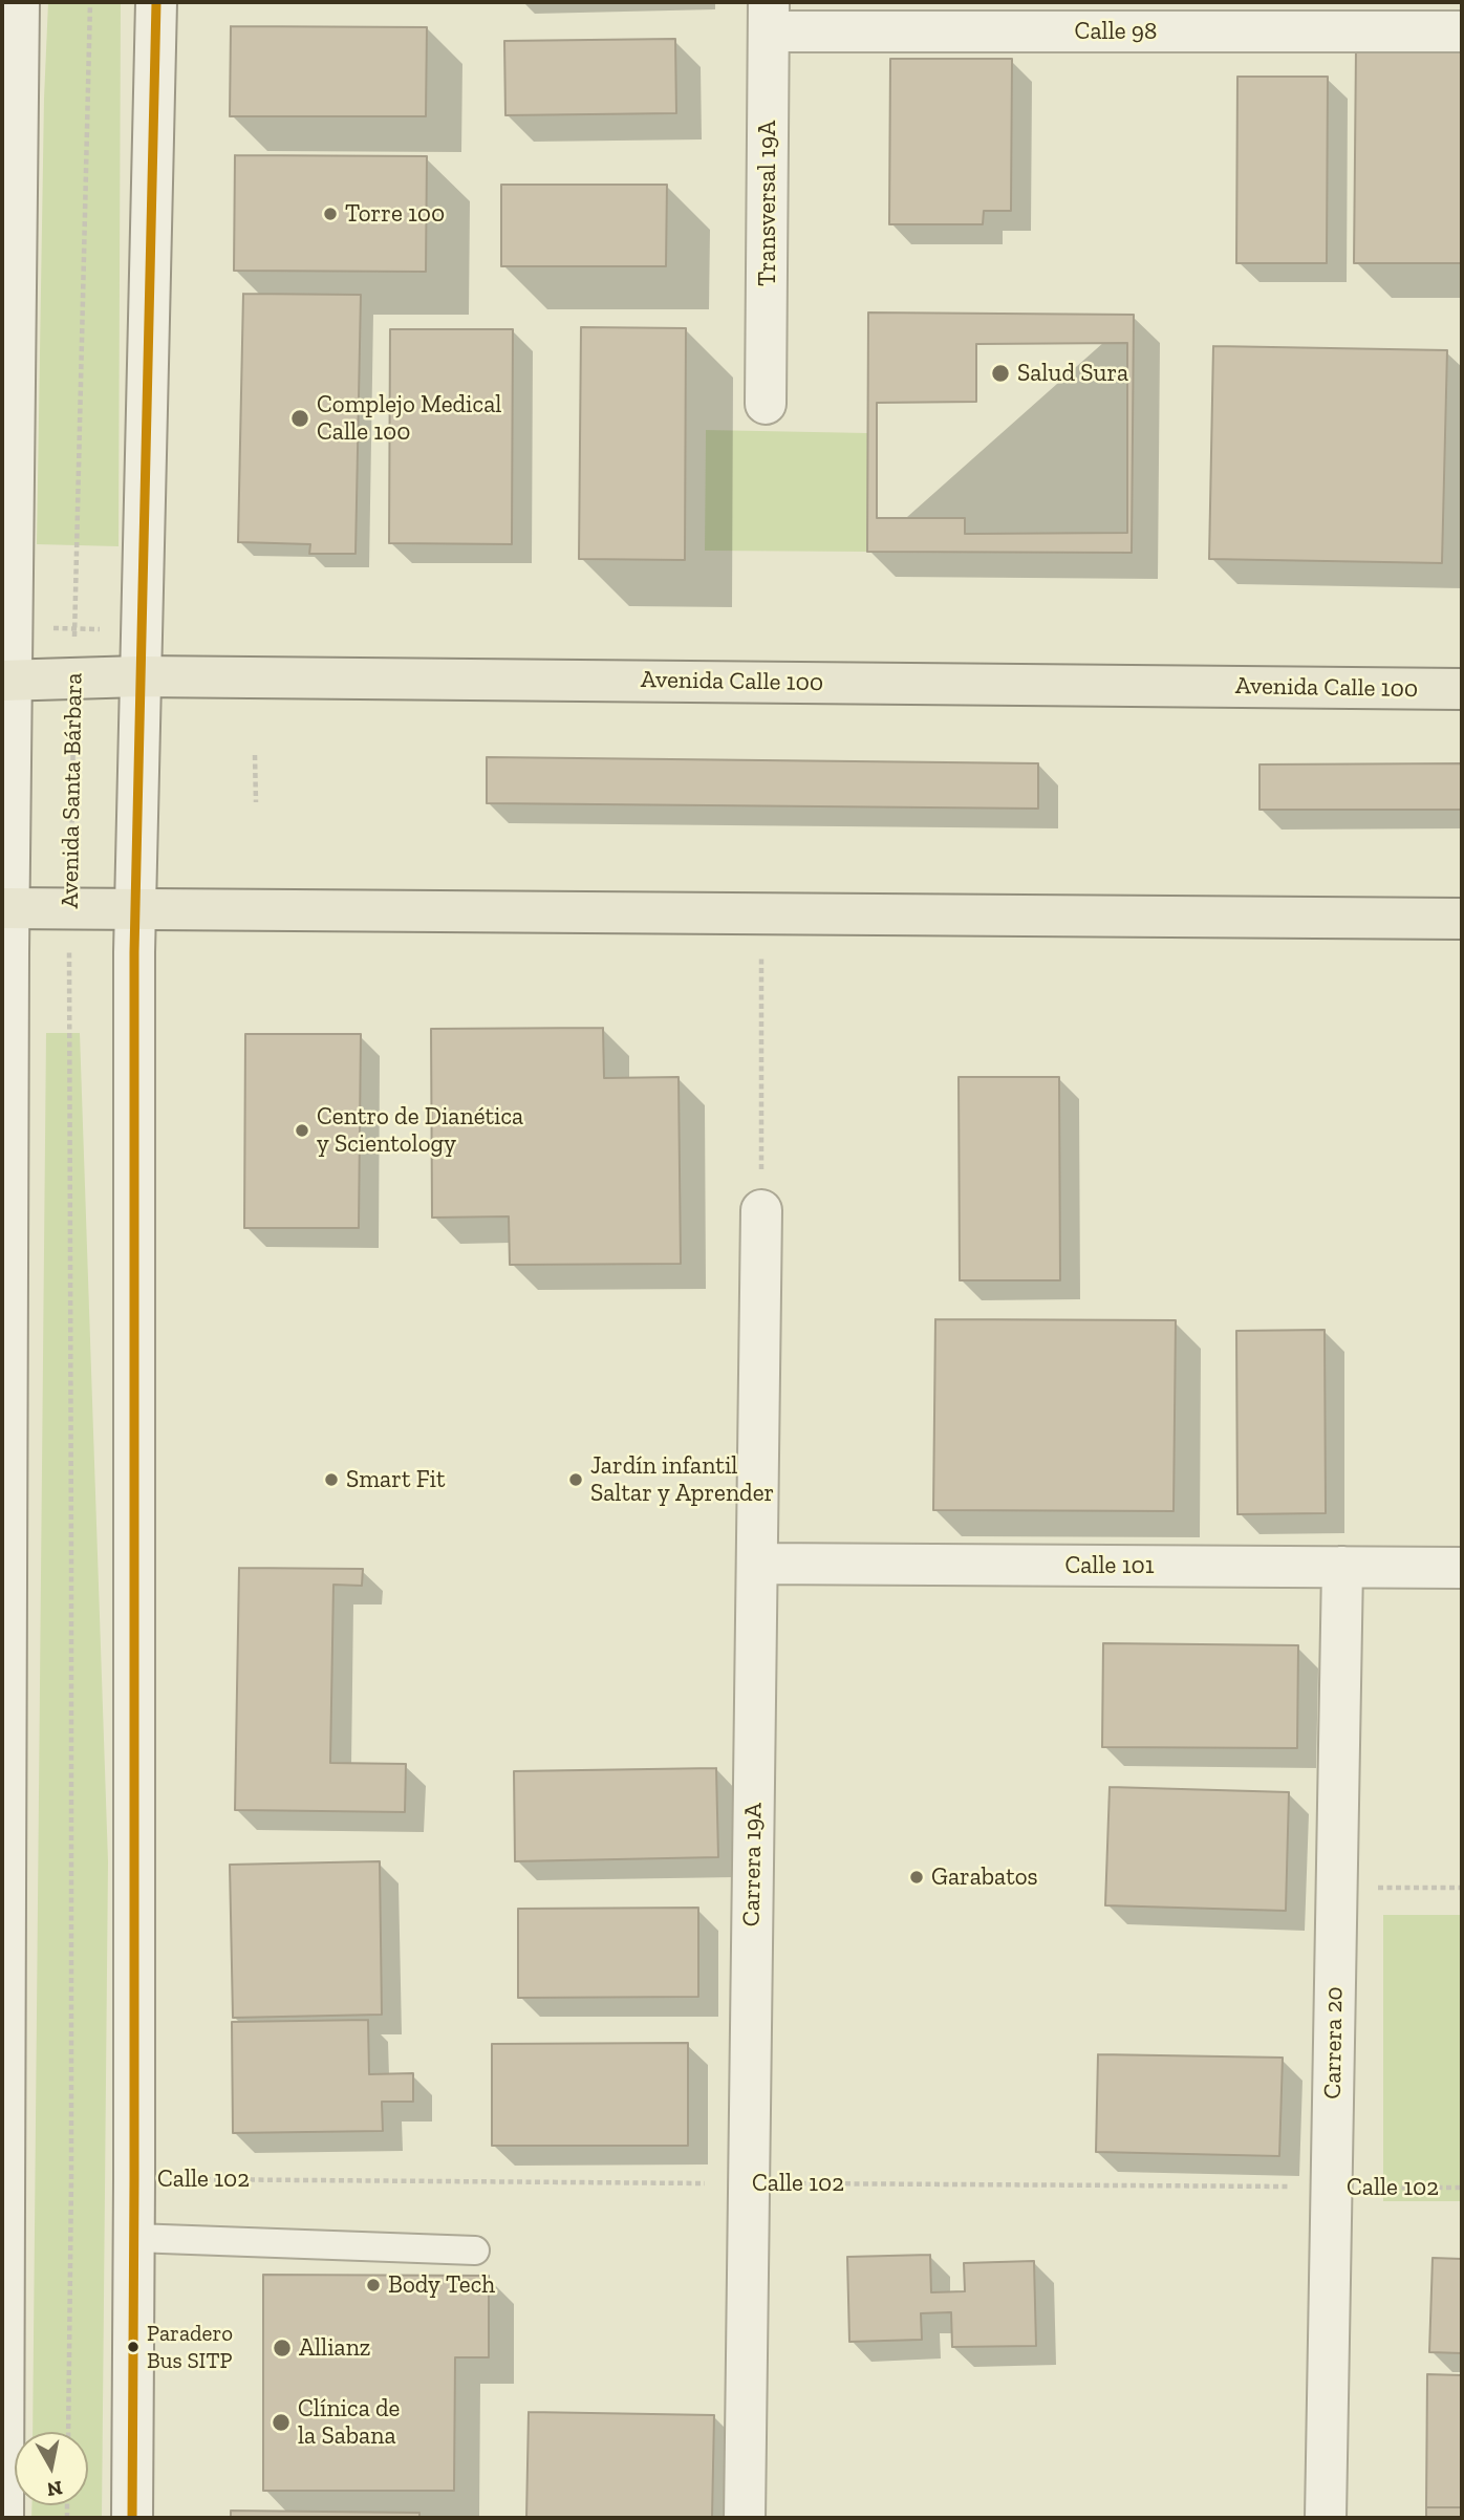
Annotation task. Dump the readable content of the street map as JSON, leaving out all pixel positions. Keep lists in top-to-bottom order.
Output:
{
  "streets": {
    "main road": [
      "Calle 98",
      "Transversal 19A",
      "Avenida Calle 100",
      "Calle 101",
      "Carrera 19A",
      "Carrera 20"
    ],
    "path": ["Avenida Santa Bárbara", "Calle 102"]
  },
  "crossings": [
    ["Calle 98", "Transversal 19A"],
    ["Avenida Calle 100", "Avenida Santa Bárbara"],
    ["Calle 101", "Carrera 19A"],
    ["Calle 101", "Carrera 20"],
    ["Carrera 19A", "Calle 102"],
    ["Carrera 20", "Calle 102"]
  ],
  "places": [
    "Torre 100",
    "Salud Sura",
    "Complejo Medical Calle 100",
    "Centro de Dianética y Scientology",
    "Smart Fit",
    "Jardín infantil Saltar y Aprender",
    "Garabatos",
    "Body Tech",
    "Paradero Bus SITP",
    "Allianz",
    "Clínica de la Sabana"
  ],
  "north": "bottom"
}
